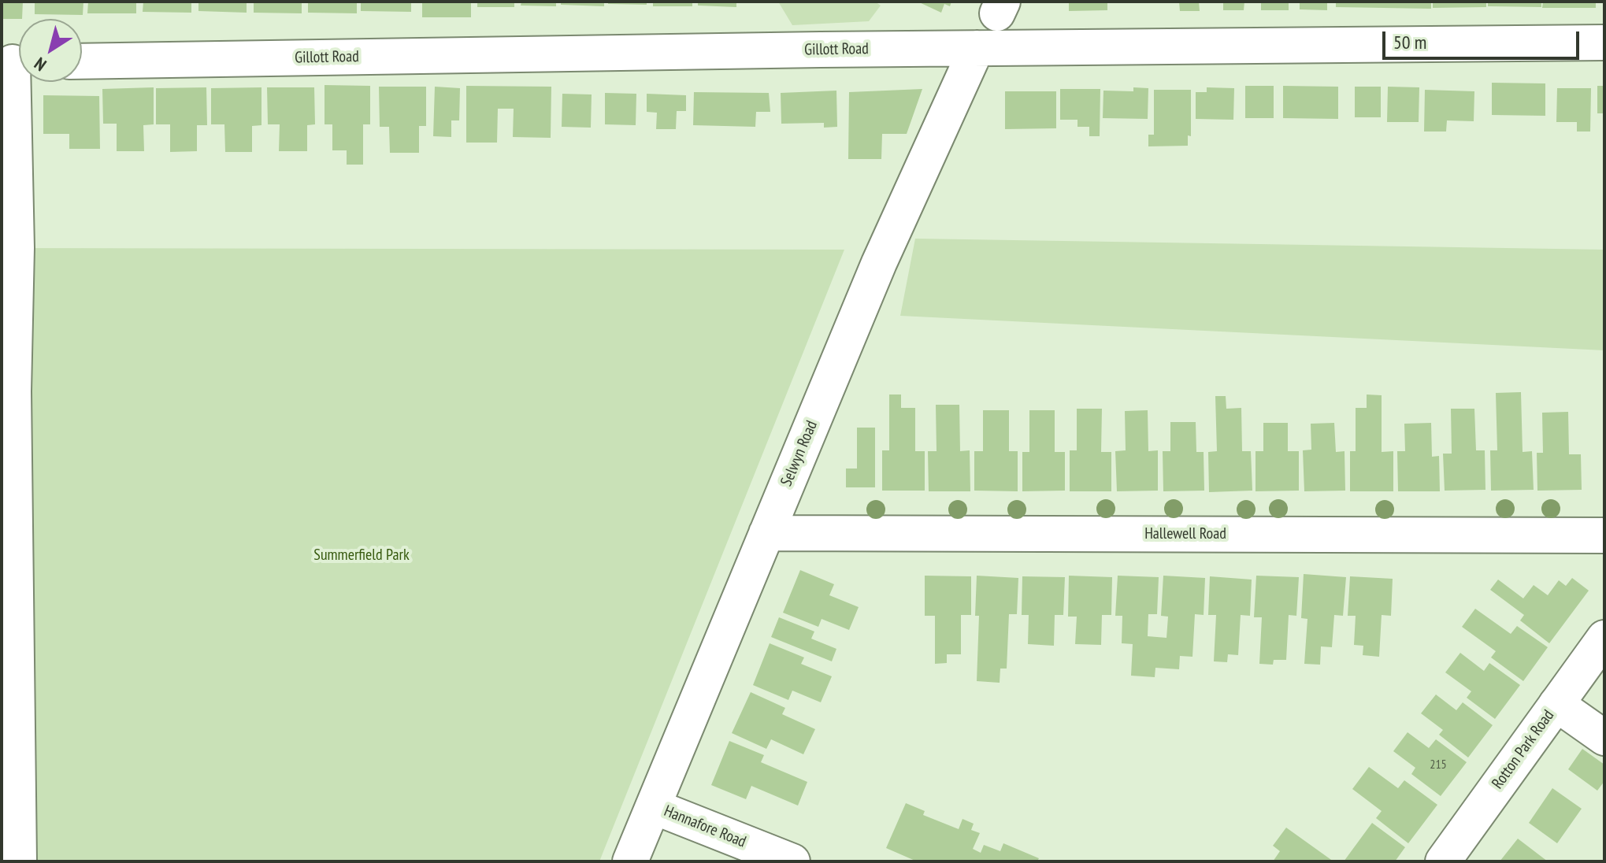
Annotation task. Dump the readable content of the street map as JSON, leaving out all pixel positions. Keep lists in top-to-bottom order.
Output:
{
  "streets": {
    "street": [
      "Gillott Road",
      "Selwyn Road",
      "Hallewell Road",
      "Rotton Park Road",
      "Hannafore Road"
    ]
  },
  "crossings": [
    ["Gillott Road", "Selwyn Road"],
    ["Selwyn Road", "Hallewell Road"],
    ["Selwyn Road", "Hannafore Road"]
  ],
  "parks": ["Summerfield Park"],
  "house_numbers": ["215"],
  "scale_bar": "50 m",
  "north": "bottom left"
}
